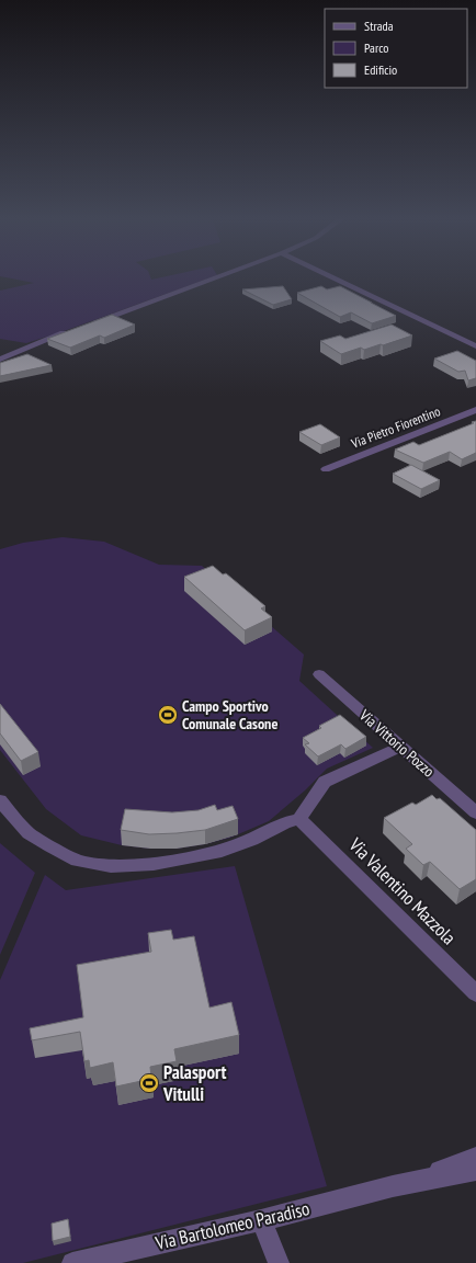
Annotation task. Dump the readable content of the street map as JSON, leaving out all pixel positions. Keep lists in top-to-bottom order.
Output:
{
  "streets": {
    "street": [
      "Via Pietro Fiorentino",
      "Via Vittorio Pozzo",
      "Via Valentino Mazzola",
      "Via Bartolomeo Paradiso"
    ]
  },
  "places": {
    "sports": ["Campo Sportivo Comunale Casone", "Palasport Vitulli"]
  },
  "legend": ["Strada", "Parco", "Edificio"]
}
